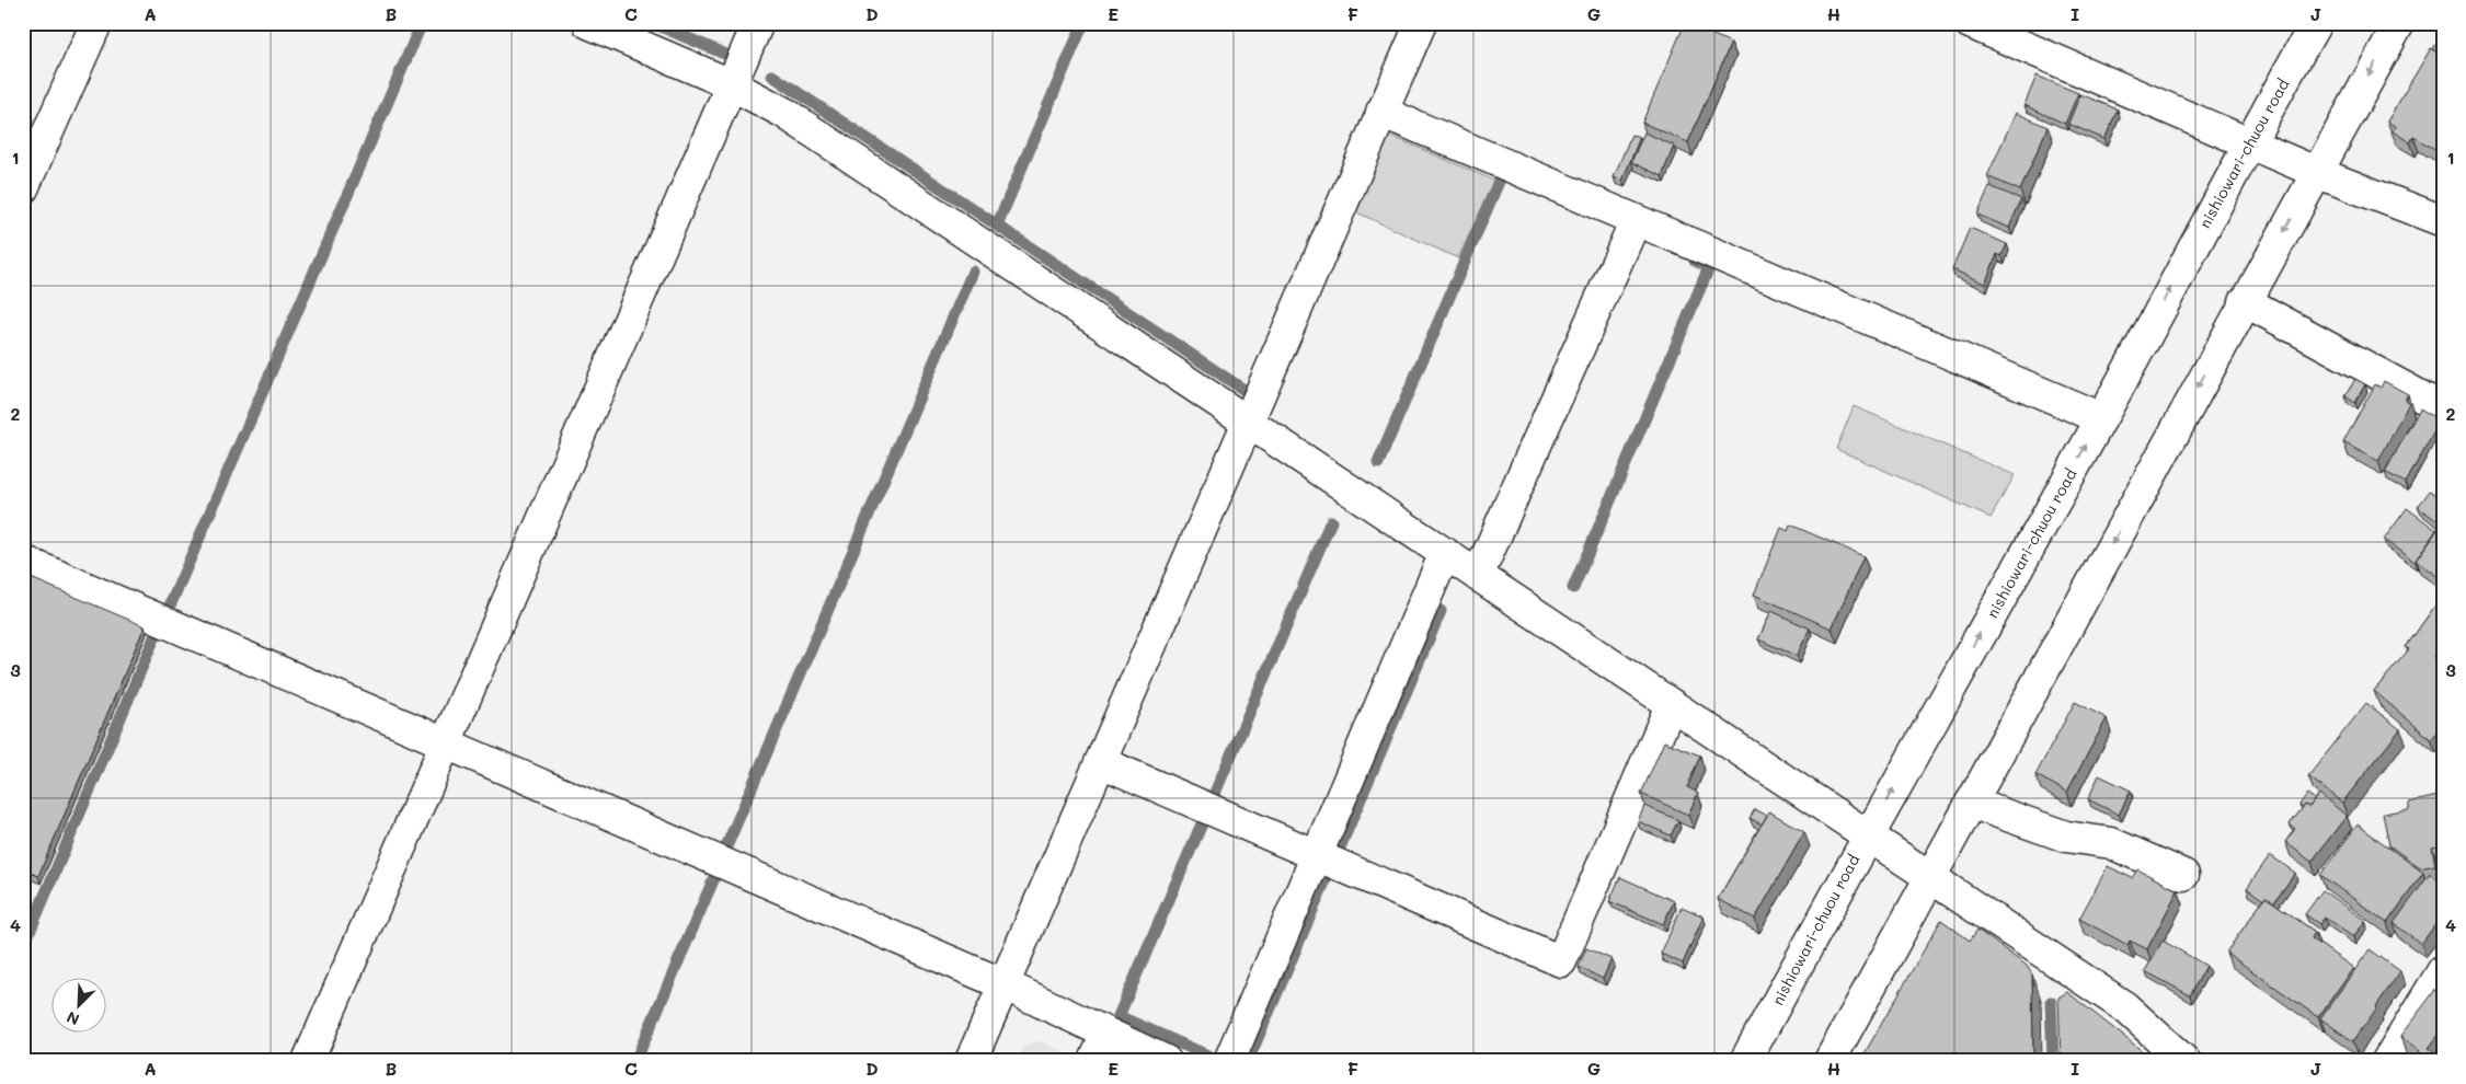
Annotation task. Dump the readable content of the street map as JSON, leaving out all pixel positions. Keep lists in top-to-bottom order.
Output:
{
  "streets": {
    "street": ["nishiowari-chuou road"]
  },
  "north": "bottom left",
  "grid": {
    "columns": [
      "A",
      "B",
      "C",
      "D",
      "E",
      "F",
      "G",
      "H",
      "I",
      "J"
    ],
    "rows": [
      "1",
      "2",
      "3",
      "4"
    ]
  }
}
